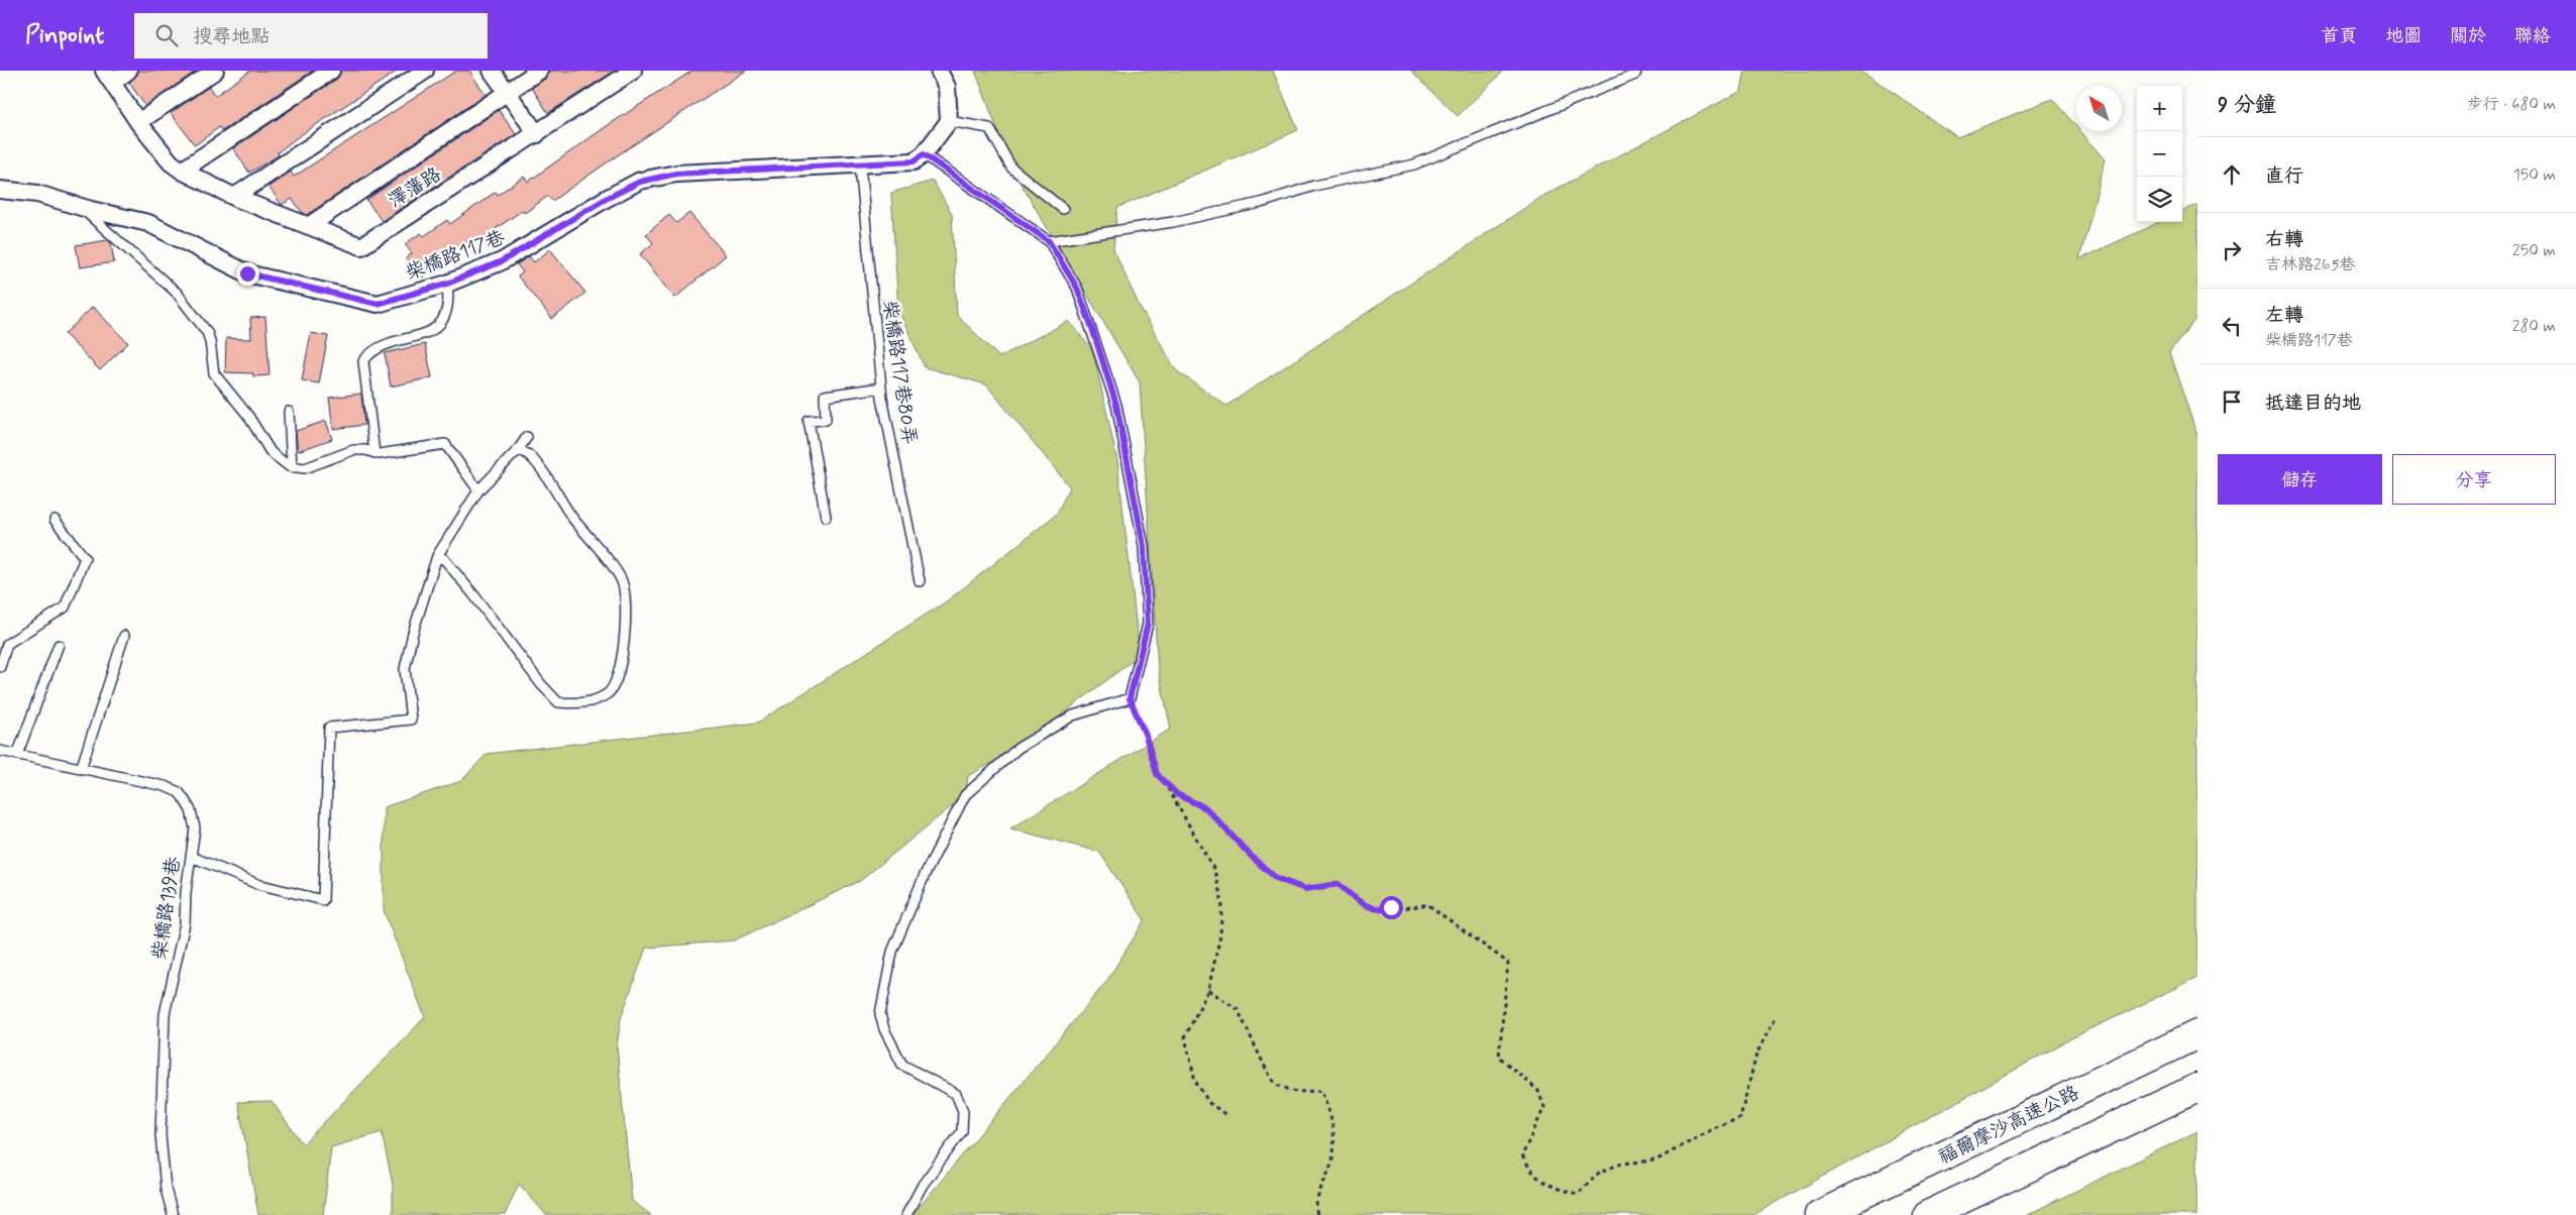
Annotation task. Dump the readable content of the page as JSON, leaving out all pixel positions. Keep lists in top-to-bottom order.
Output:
{
  "streets": {
    "highway": ["福爾摩沙高速公路"],
    "street": ["澤藩路", "柴橋路117巷"],
    "lane": ["柴橋路117巷80弄", "柴橋路139巷"]
  },
  "crossings": [
    ["柴橋路117巷", "柴橋路117巷80弄"]
  ],
  "north": "top left",
  "page": {
    "header": "Pinpoint",
    "search": "搜尋地點",
    "nav": [
      "首頁",
      "地圖",
      "關於",
      "聯絡"
    ],
    "heading": ["9 分鐘", "步行 · 680 m"],
    "map_buttons": ["+", "−"],
    "list": [
      ["直行", "150 m"],
      ["右轉", "吉林路265巷", "250 m"],
      ["左轉", "柴橋路117巷", "280 m"],
      "抵達目的地"
    ],
    "buttons": ["儲存", "分享"]
  }
}
